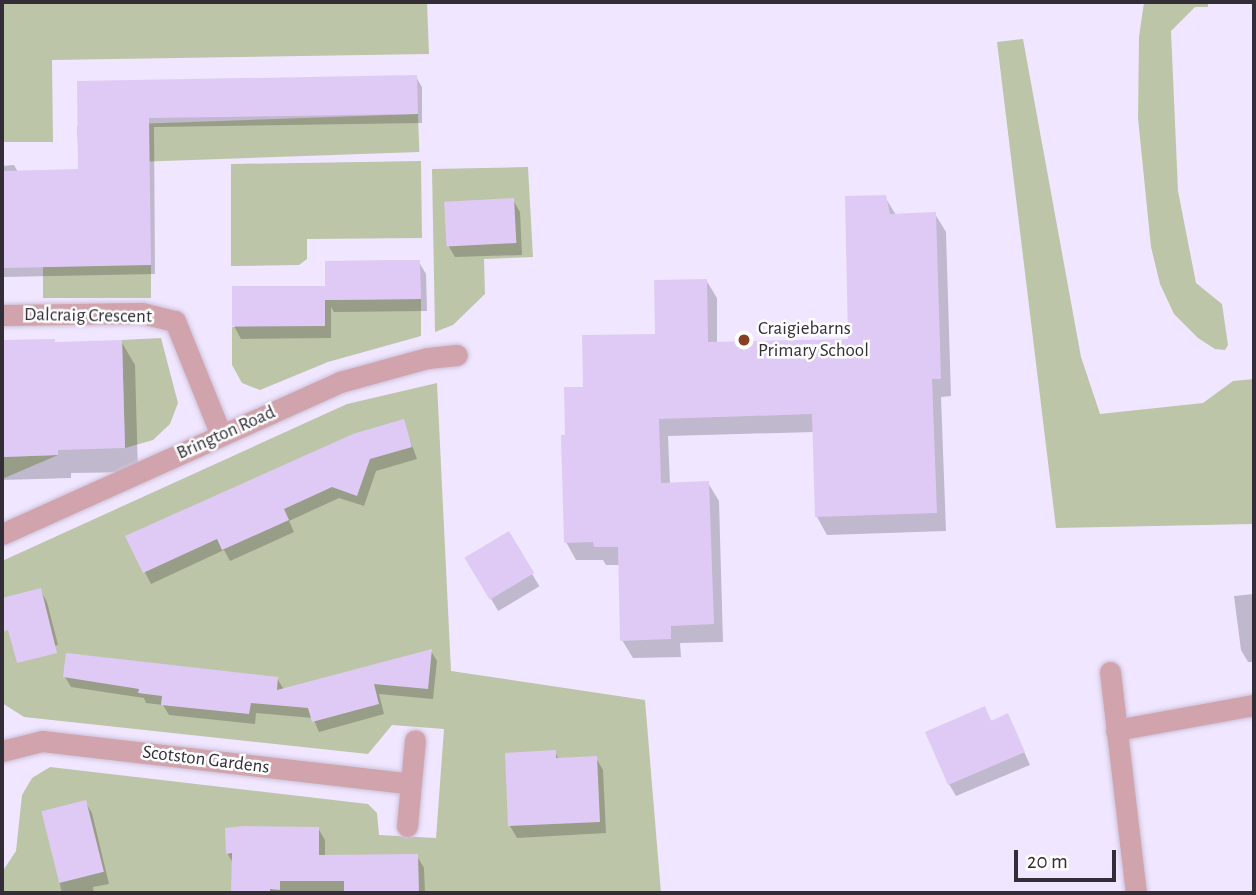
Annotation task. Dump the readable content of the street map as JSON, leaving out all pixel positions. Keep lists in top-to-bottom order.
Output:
{
  "streets": {
    "street": ["Dalcraig Crescent", "Brington Road", "Scotston Gardens"]
  },
  "crossings": [
    ["Dalcraig Crescent", "Brington Road"]
  ],
  "places": ["Craigiebarns Primary School"],
  "scale_bar": "20 m"
}
